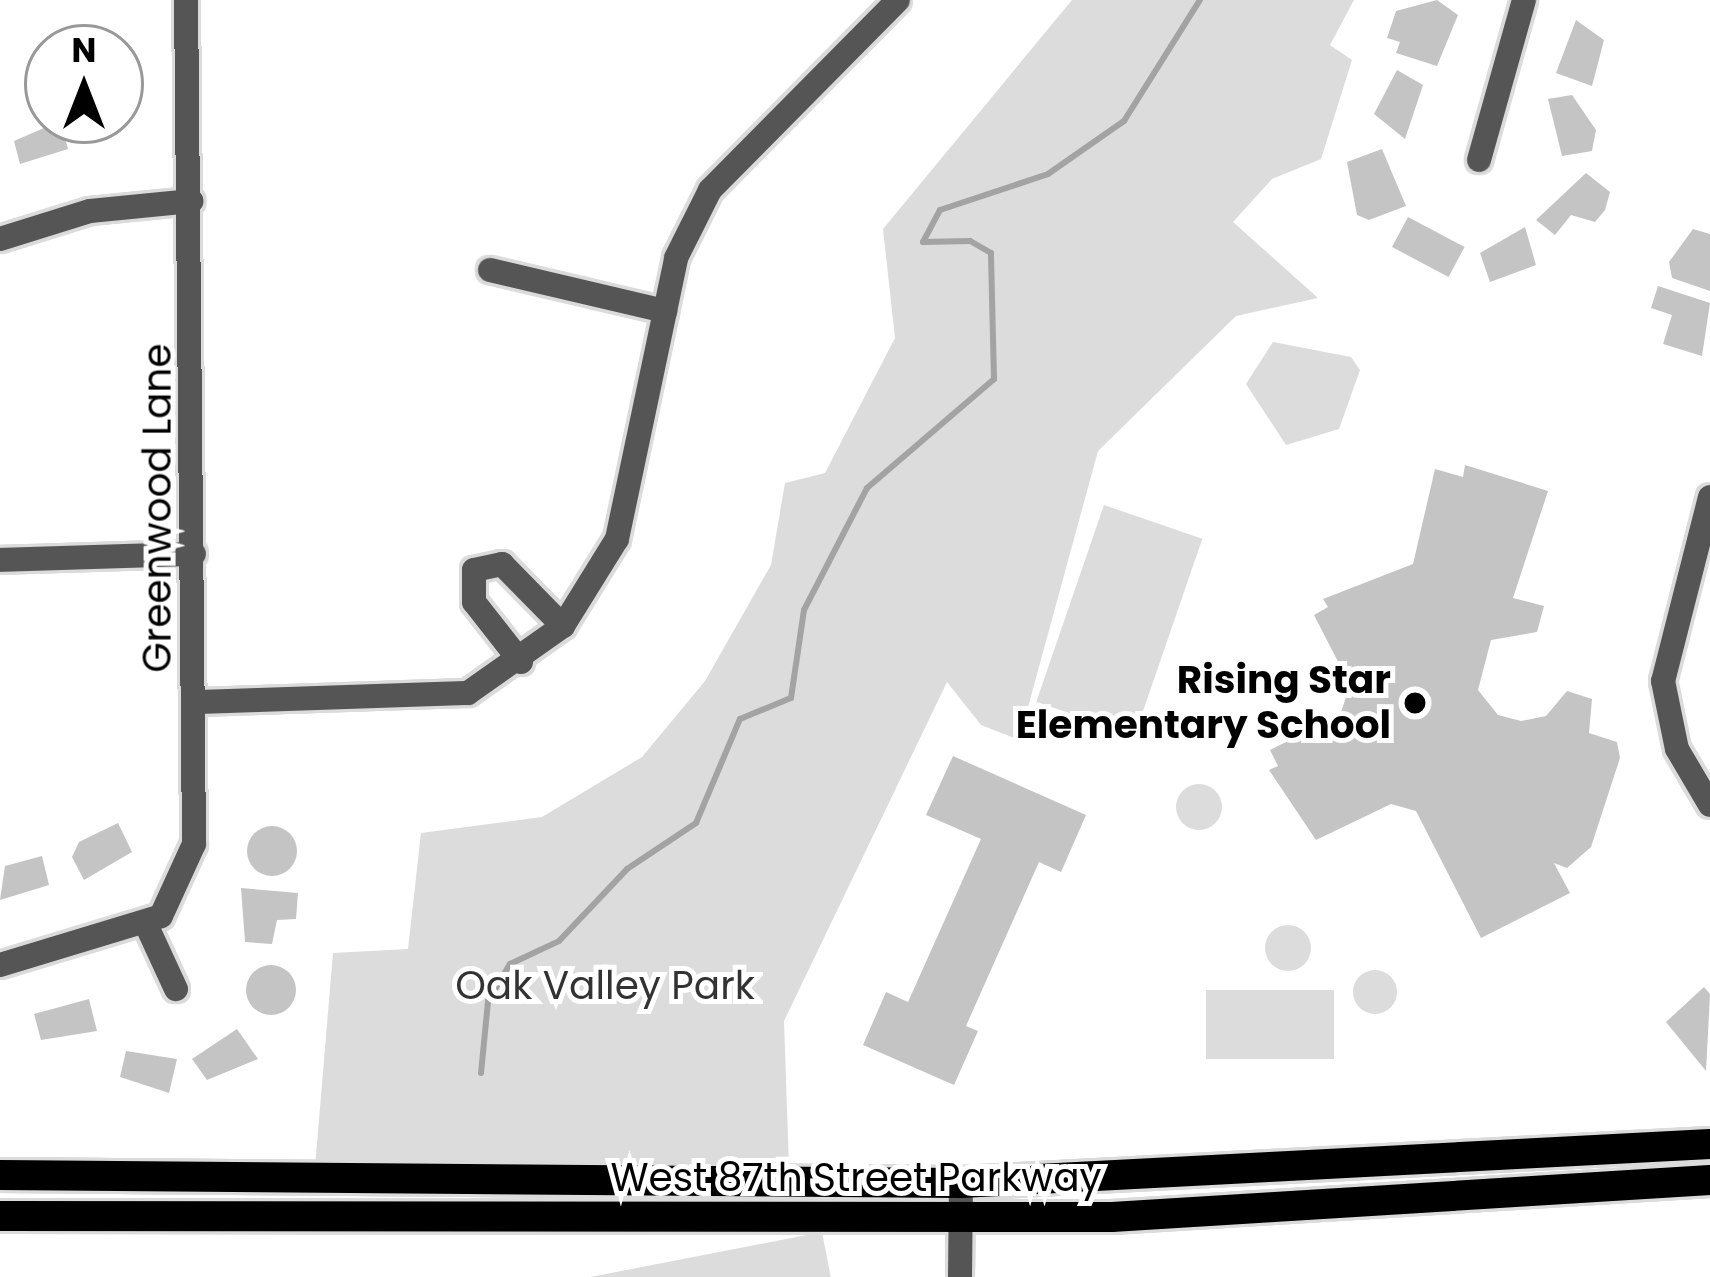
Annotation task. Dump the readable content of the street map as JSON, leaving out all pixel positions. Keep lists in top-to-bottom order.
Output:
{
  "streets": {
    "main road": ["West 87th Street Parkway"],
    "street": ["Greenwood Lane"]
  },
  "parks": ["Oak Valley Park"],
  "places": ["Rising Star Elementary School"],
  "north": "top"
}
